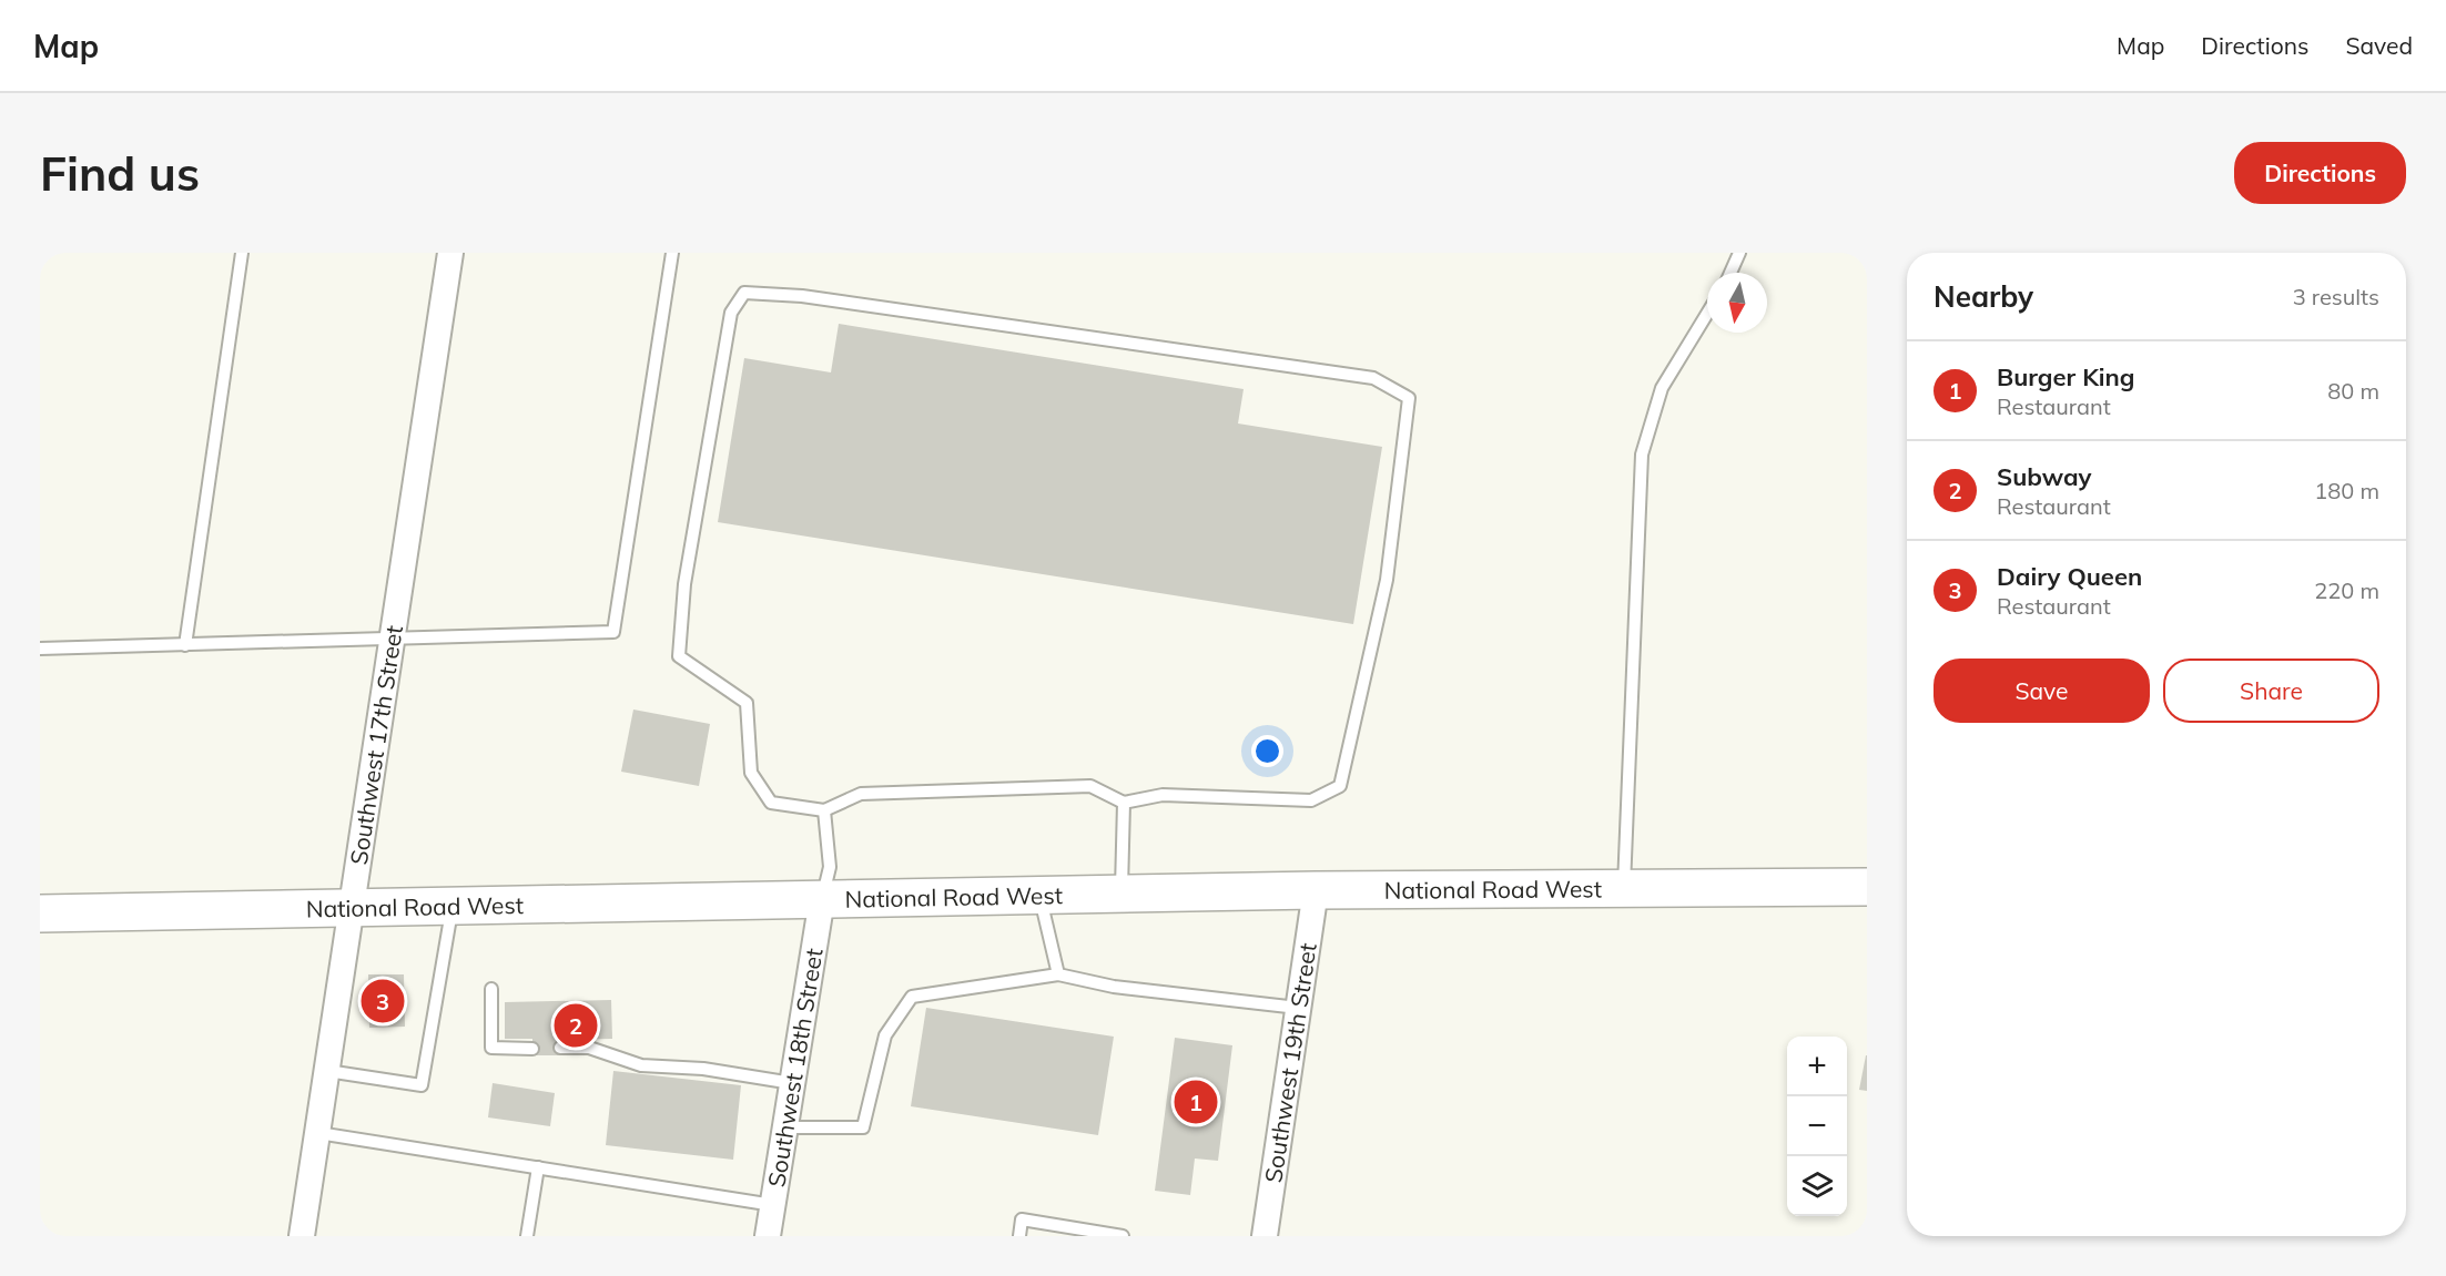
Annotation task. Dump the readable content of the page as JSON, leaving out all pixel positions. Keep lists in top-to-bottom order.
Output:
{
  "streets": {
    "main road": ["National Road West"],
    "street": ["Southwest 17th Street", "Southwest 19th Street", "Southwest 18th Street"]
  },
  "crossings": [
    ["Southwest 17th Street", "National Road West"],
    ["National Road West", "Southwest 19th Street"],
    ["National Road West", "Southwest 18th Street"]
  ],
  "north": "bottom",
  "page": {
    "header": "Map",
    "nav": ["Map", "Directions", "Saved"],
    "buttons": [
      "Directions",
      ["Save", "Share"]
    ],
    "title": "Find us",
    "heading": ["Nearby", "3 results"],
    "list": [
      {
        "mark": "1",
        "name": "Burger King",
        "note": "Restaurant",
        "value": "80 m"
      },
      {
        "mark": "2",
        "name": "Subway",
        "note": "Restaurant",
        "value": "180 m"
      },
      {
        "mark": "3",
        "name": "Dairy Queen",
        "note": "Restaurant",
        "value": "220 m"
      }
    ],
    "pins": ["3", "2", "1"],
    "map_buttons": ["+", "−"]
  }
}
